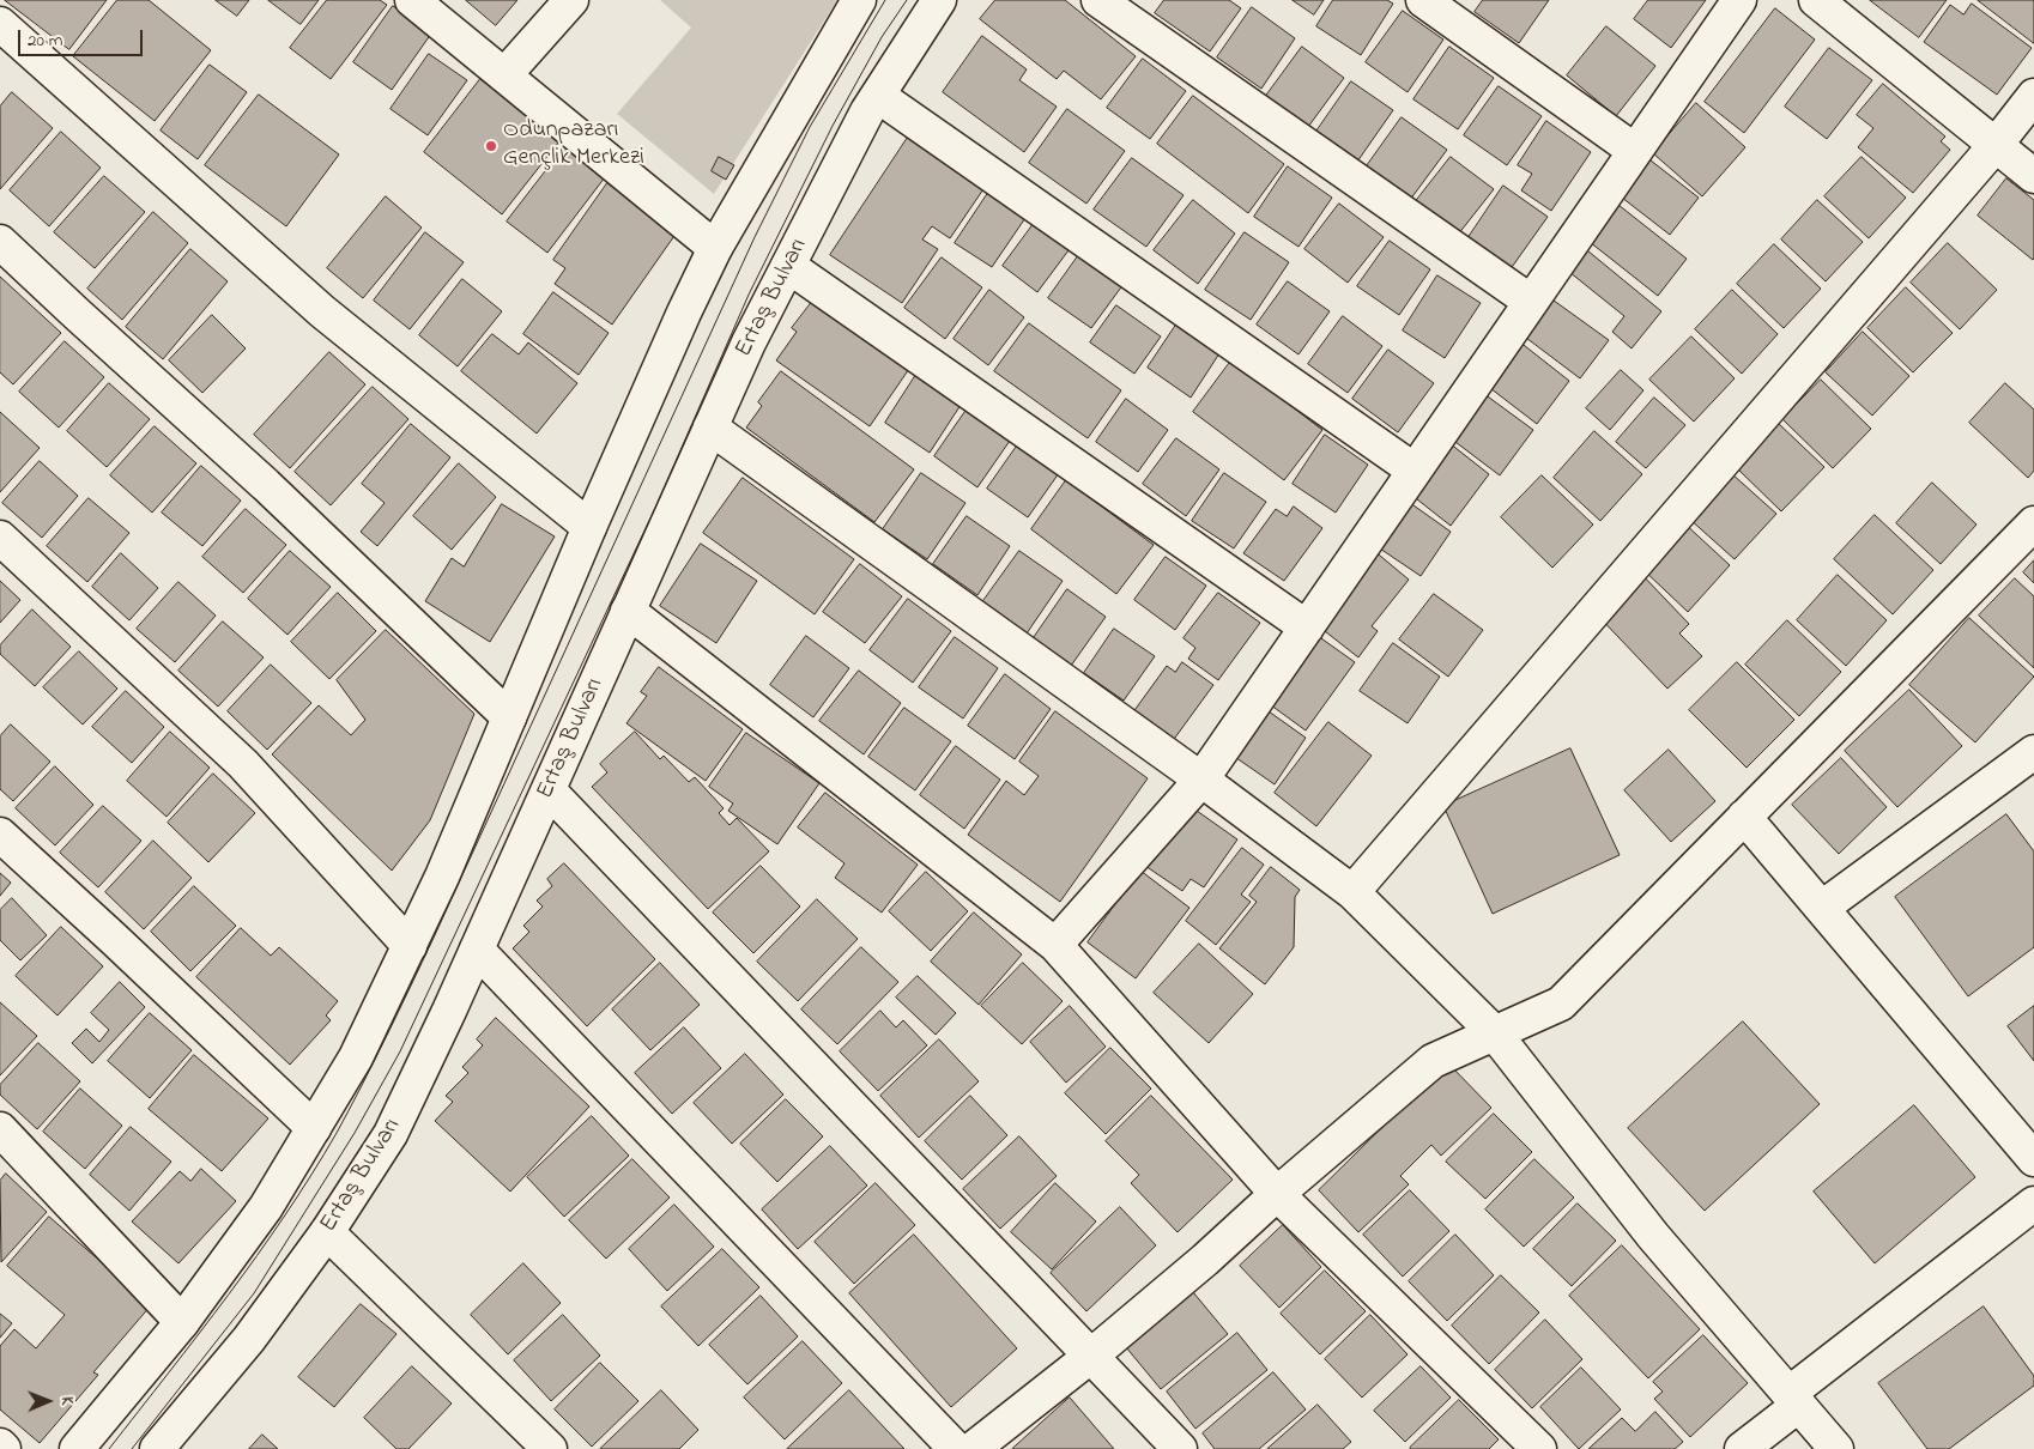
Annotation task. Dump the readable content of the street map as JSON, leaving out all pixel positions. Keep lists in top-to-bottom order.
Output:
{
  "streets": {
    "street": ["Ertaş Bulvarı"]
  },
  "places": ["Odunpazarı Gençlik Merkezi"],
  "scale_bar": "20 m",
  "north": "right"
}
